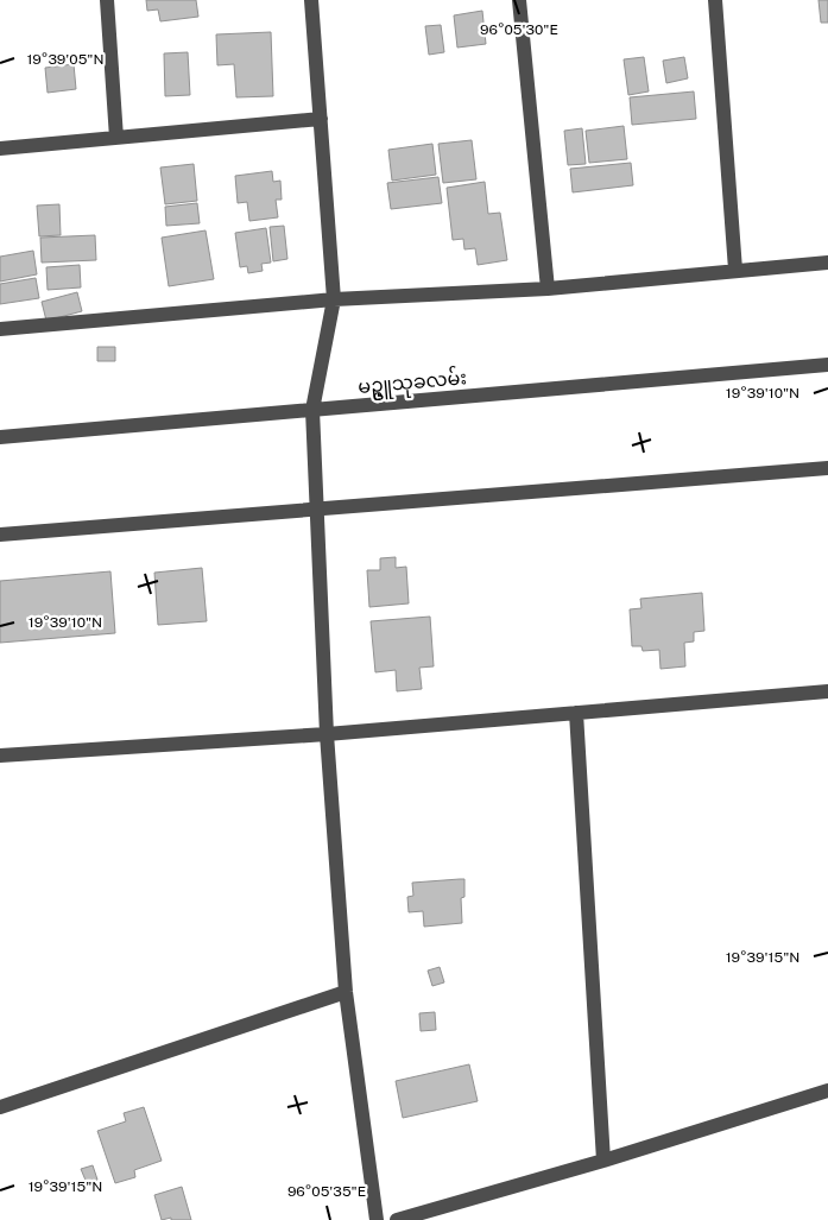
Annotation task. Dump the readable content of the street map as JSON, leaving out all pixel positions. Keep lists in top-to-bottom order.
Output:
{
  "streets": {
    "street": ["မဥ္ဇူသုခလမ်း"]
  },
  "coordinates": [
    "96°05'30\"E",
    "19°39'05\"N",
    "19°39'10\"N",
    "19°39'15\"N",
    "96°05'35\"E"
  ]
}
